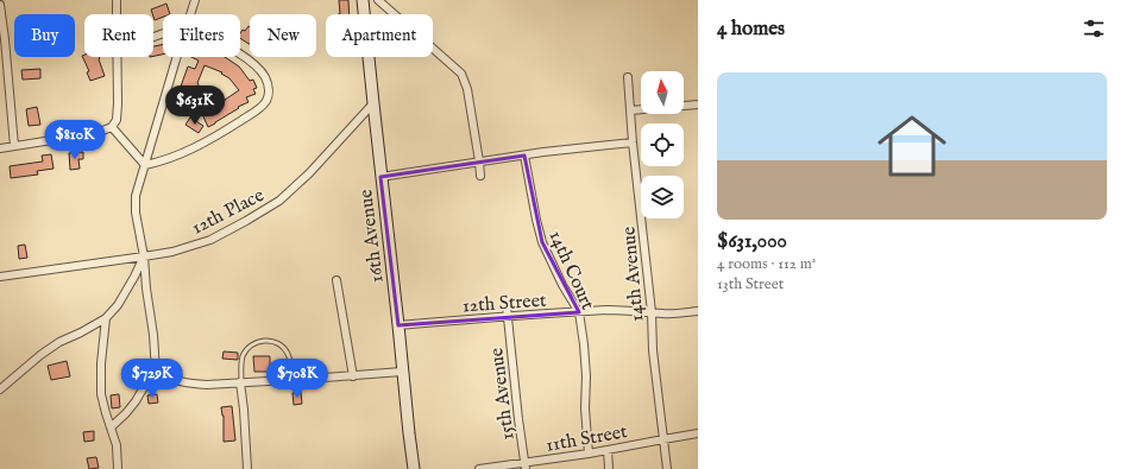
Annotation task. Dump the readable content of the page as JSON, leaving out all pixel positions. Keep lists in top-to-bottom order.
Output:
{
  "streets": {
    "street": [
      "12th Place",
      "16th Avenue",
      "14th Court",
      "14th Avenue",
      "12th Street",
      "15th Avenue",
      "11th Street"
    ]
  },
  "crossings": [
    ["12th Place", "16th Avenue"],
    ["16th Avenue", "12th Street"],
    ["14th Court", "12th Street"],
    ["14th Court", "11th Street"],
    ["14th Avenue", "12th Street"],
    ["14th Avenue", "11th Street"],
    ["12th Street", "15th Avenue"],
    ["15th Avenue", "11th Street"]
  ],
  "north": "top",
  "page": {
    "heading": "4 homes",
    "chip": [
      "Buy",
      "Rent",
      "Filters",
      "New",
      "Apartment"
    ],
    "list": [
      {
        "name": "$631,000",
        "note": "4 rooms · 112 m² · 13th Street"
      }
    ],
    "price": [
      "$631K",
      "$810K",
      "$729K",
      "$708K"
    ]
  }
}
